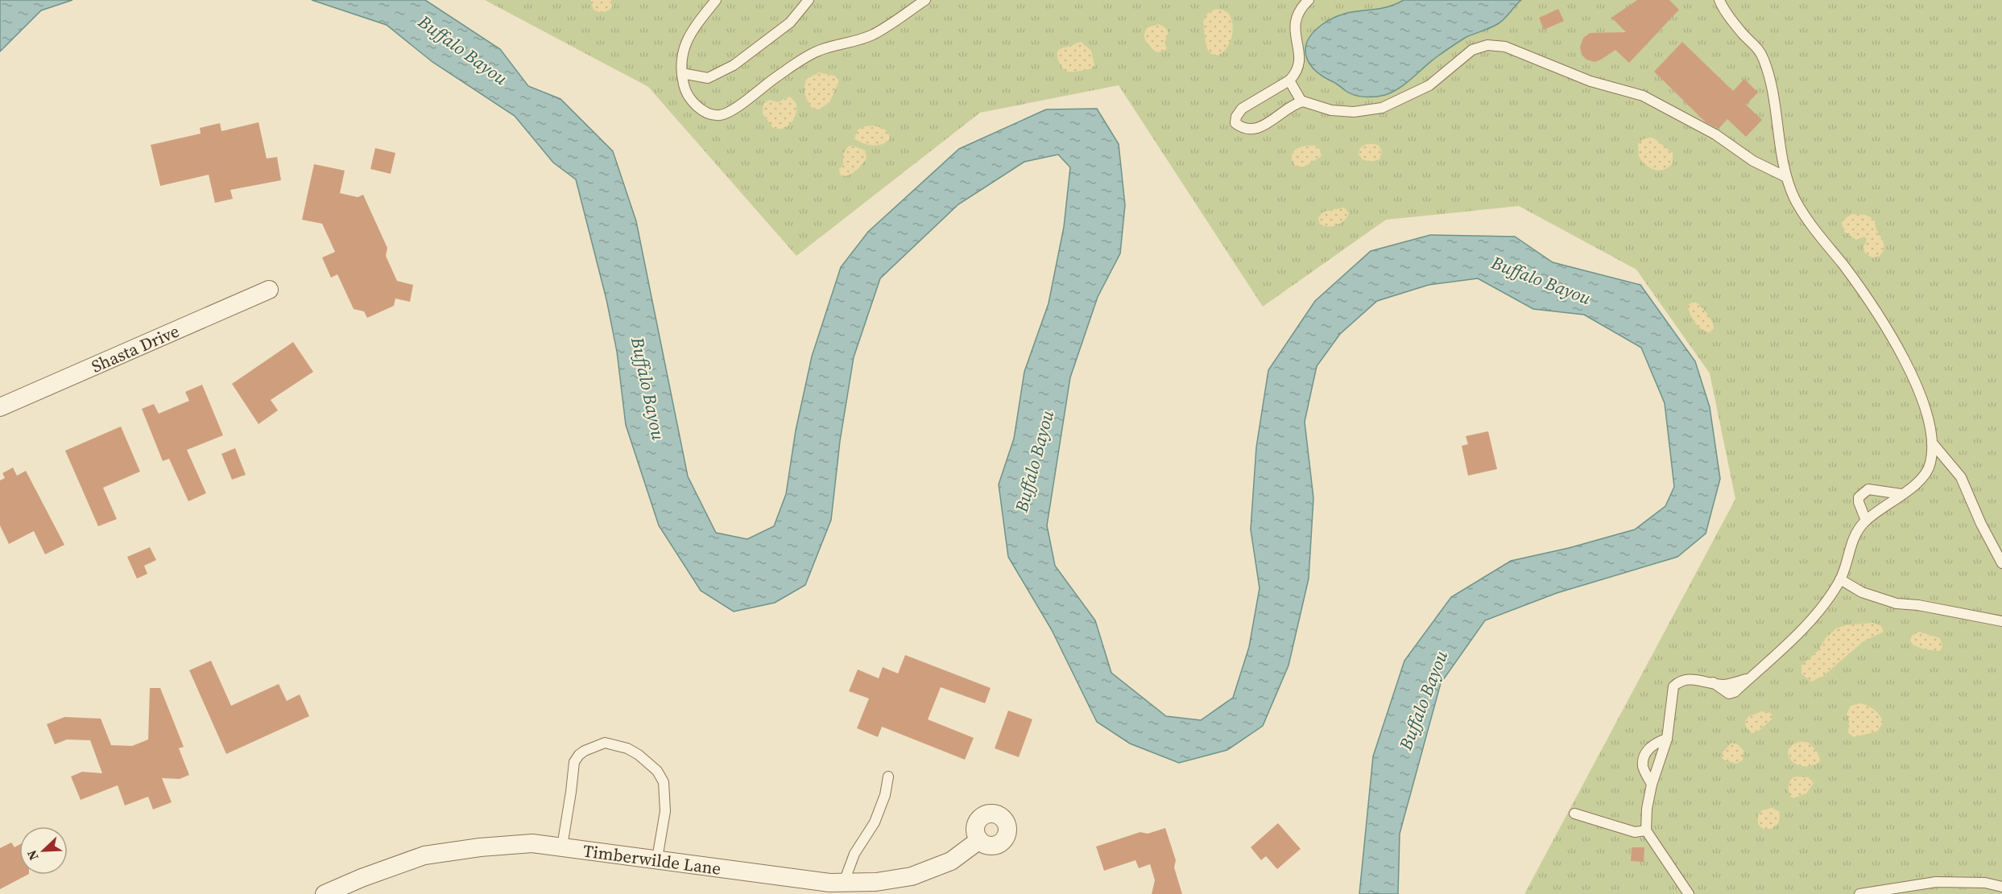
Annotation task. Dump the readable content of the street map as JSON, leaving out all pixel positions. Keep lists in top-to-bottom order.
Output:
{
  "streets": {
    "street": ["Shasta Drive", "Timberwilde Lane"]
  },
  "water": ["Buffalo Bayou"],
  "north": "bottom left"
}
